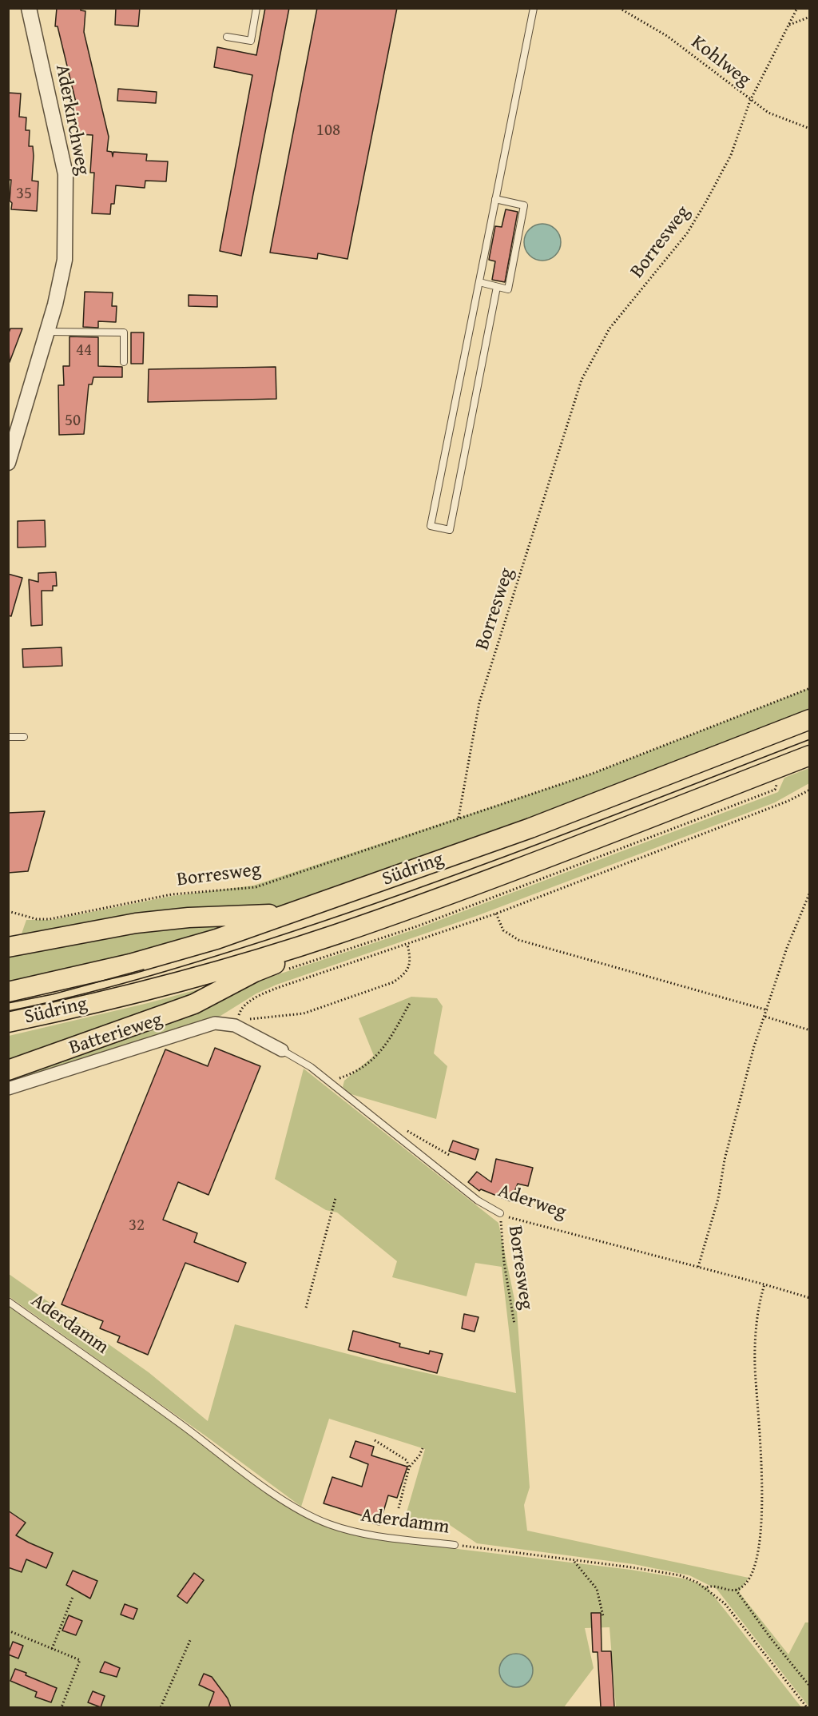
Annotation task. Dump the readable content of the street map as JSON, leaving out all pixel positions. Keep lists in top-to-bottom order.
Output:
{
  "streets": {
    "main road": ["Südring"],
    "street": ["Aderkirchweg", "Batterieweg", "Aderweg"],
    "lane": ["Aderdamm"],
    "path": ["Kohlweg", "Borresweg"]
  },
  "crossings": [
    ["Kohlweg", "Borresweg"],
    ["Borresweg", "Aderweg"],
    ["Batterieweg", "Aderweg"]
  ],
  "house_numbers": [
    "108",
    "35",
    "44",
    "50",
    "32"
  ]
}
